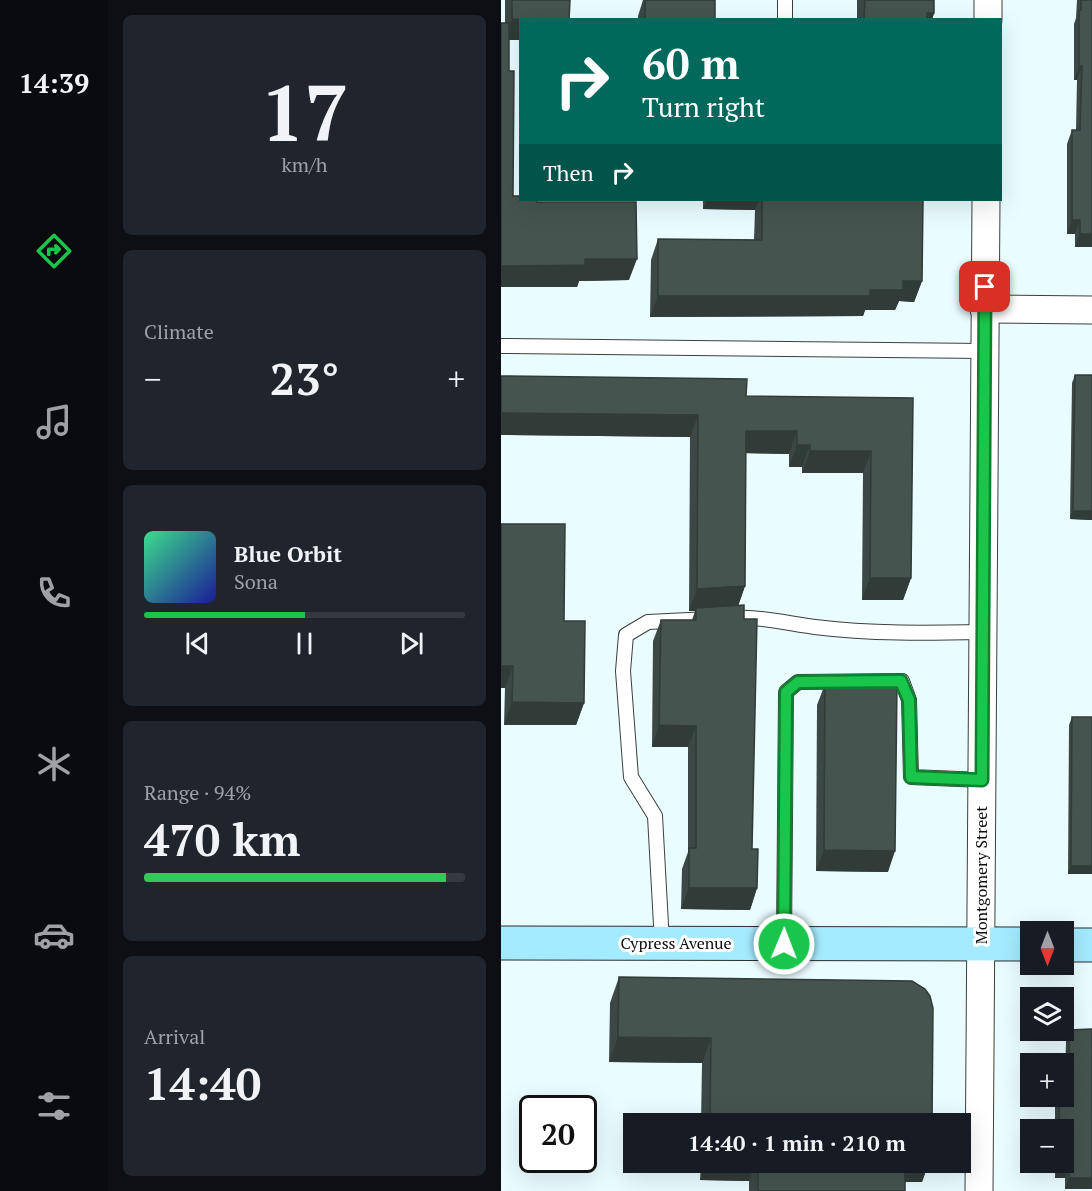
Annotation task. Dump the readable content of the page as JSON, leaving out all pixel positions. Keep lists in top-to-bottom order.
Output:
{
  "streets": {
    "street": ["Montgomery Street", "Cypress Avenue"]
  },
  "crossings": [
    ["Montgomery Street", "Cypress Avenue"]
  ],
  "north": "bottom",
  "page": {
    "tabs": "14:39",
    "tile": [
      ["17", "km/h"],
      "Climate",
      ["Range · 94%", "470 km"],
      ["Arrival", "14:40"]
    ],
    "turn": ["60 m", "Turn right"],
    "then": "Then",
    "heat": ["−", "23°", "+"],
    "song": ["Blue Orbit", "Sona"],
    "map_buttons": ["+", "−"],
    "limit": "20",
    "trip": "14:40 · 1 min · 210 m"
  }
}
